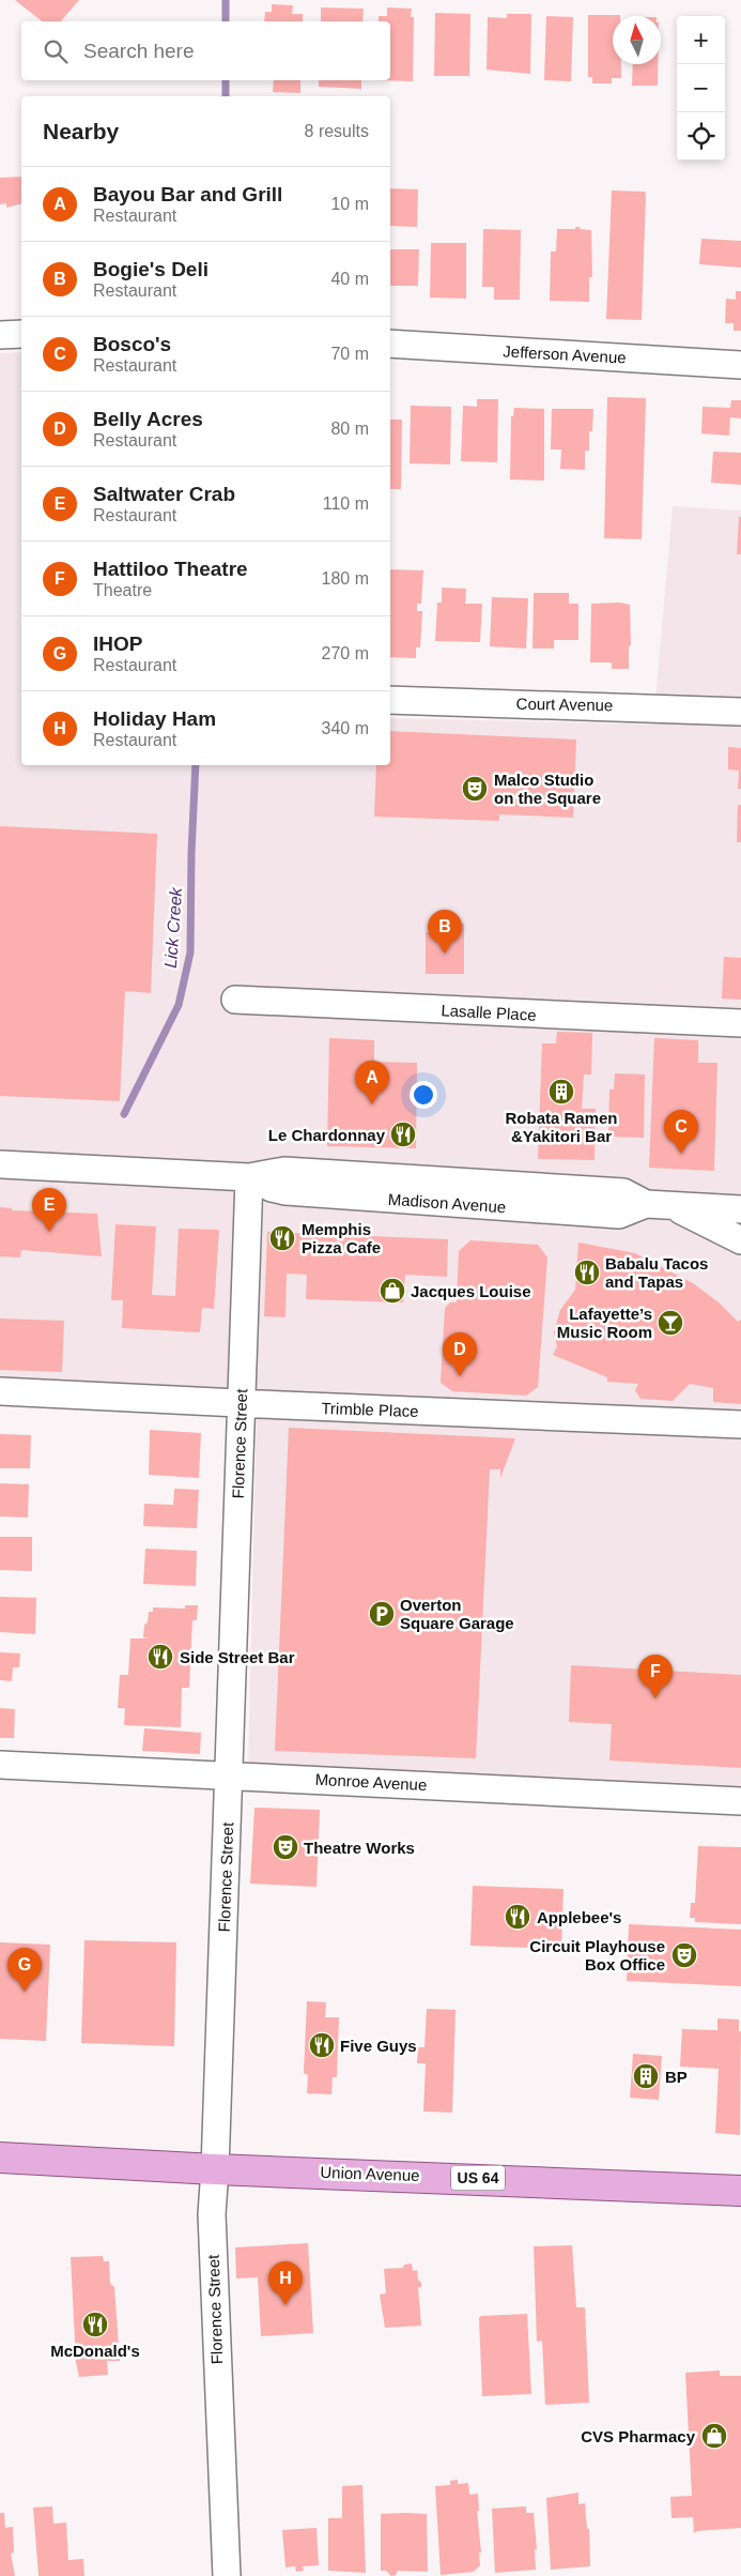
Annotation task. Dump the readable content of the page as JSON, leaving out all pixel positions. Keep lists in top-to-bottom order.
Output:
{
  "streets": {
    "main road": ["Union Avenue", "US 64"],
    "street": [
      "Jefferson Avenue",
      "Court Avenue",
      "Lasalle Place",
      "Madison Avenue",
      "Trimble Place",
      "Florence Street",
      "Monroe Avenue"
    ]
  },
  "crossings": [
    ["Madison Avenue", "Florence Street"],
    ["Trimble Place", "Florence Street"],
    ["Florence Street", "Monroe Avenue"],
    ["Florence Street", "Union Avenue"]
  ],
  "water": ["Lick Creek"],
  "places": {
    "theatre": ["Malco Studio on the Square", "Theatre Works", "Circuit Playhouse Box Office"],
    "building": ["Robata Ramen &Yakitori Bar", "BP"],
    "restaurant": [
      "Le Chardonnay",
      "Memphis Pizza Cafe",
      "Babalu Tacos and Tapas",
      "Side Street Bar",
      "Applebee's",
      "Five Guys",
      "McDonald's"
    ],
    "shop": ["Jacques Louise", "CVS Pharmacy"],
    "bar": ["Lafayette’s Music Room"],
    "parking": ["Overton Square Garage"]
  },
  "north": "top",
  "page": {
    "map_buttons": ["+", "−"],
    "search": "Search here",
    "heading": ["Nearby", "8 results"],
    "list": [
      {
        "mark": "A",
        "name": "Bayou Bar and Grill",
        "note": "Restaurant",
        "value": "10 m"
      },
      {
        "mark": "B",
        "name": "Bogie's Deli",
        "note": "Restaurant",
        "value": "40 m"
      },
      {
        "mark": "C",
        "name": "Bosco's",
        "note": "Restaurant",
        "value": "70 m"
      },
      {
        "mark": "D",
        "name": "Belly Acres",
        "note": "Restaurant",
        "value": "80 m"
      },
      {
        "mark": "E",
        "name": "Saltwater Crab",
        "note": "Restaurant",
        "value": "110 m"
      },
      {
        "mark": "F",
        "name": "Hattiloo Theatre",
        "note": "Theatre",
        "value": "180 m"
      },
      {
        "mark": "G",
        "name": "IHOP",
        "note": "Restaurant",
        "value": "270 m"
      },
      {
        "mark": "H",
        "name": "Holiday Ham",
        "note": "Restaurant",
        "value": "340 m"
      }
    ],
    "pins": [
      "B",
      "A",
      "C",
      "E",
      "D",
      "F",
      "G",
      "H"
    ]
  }
}
